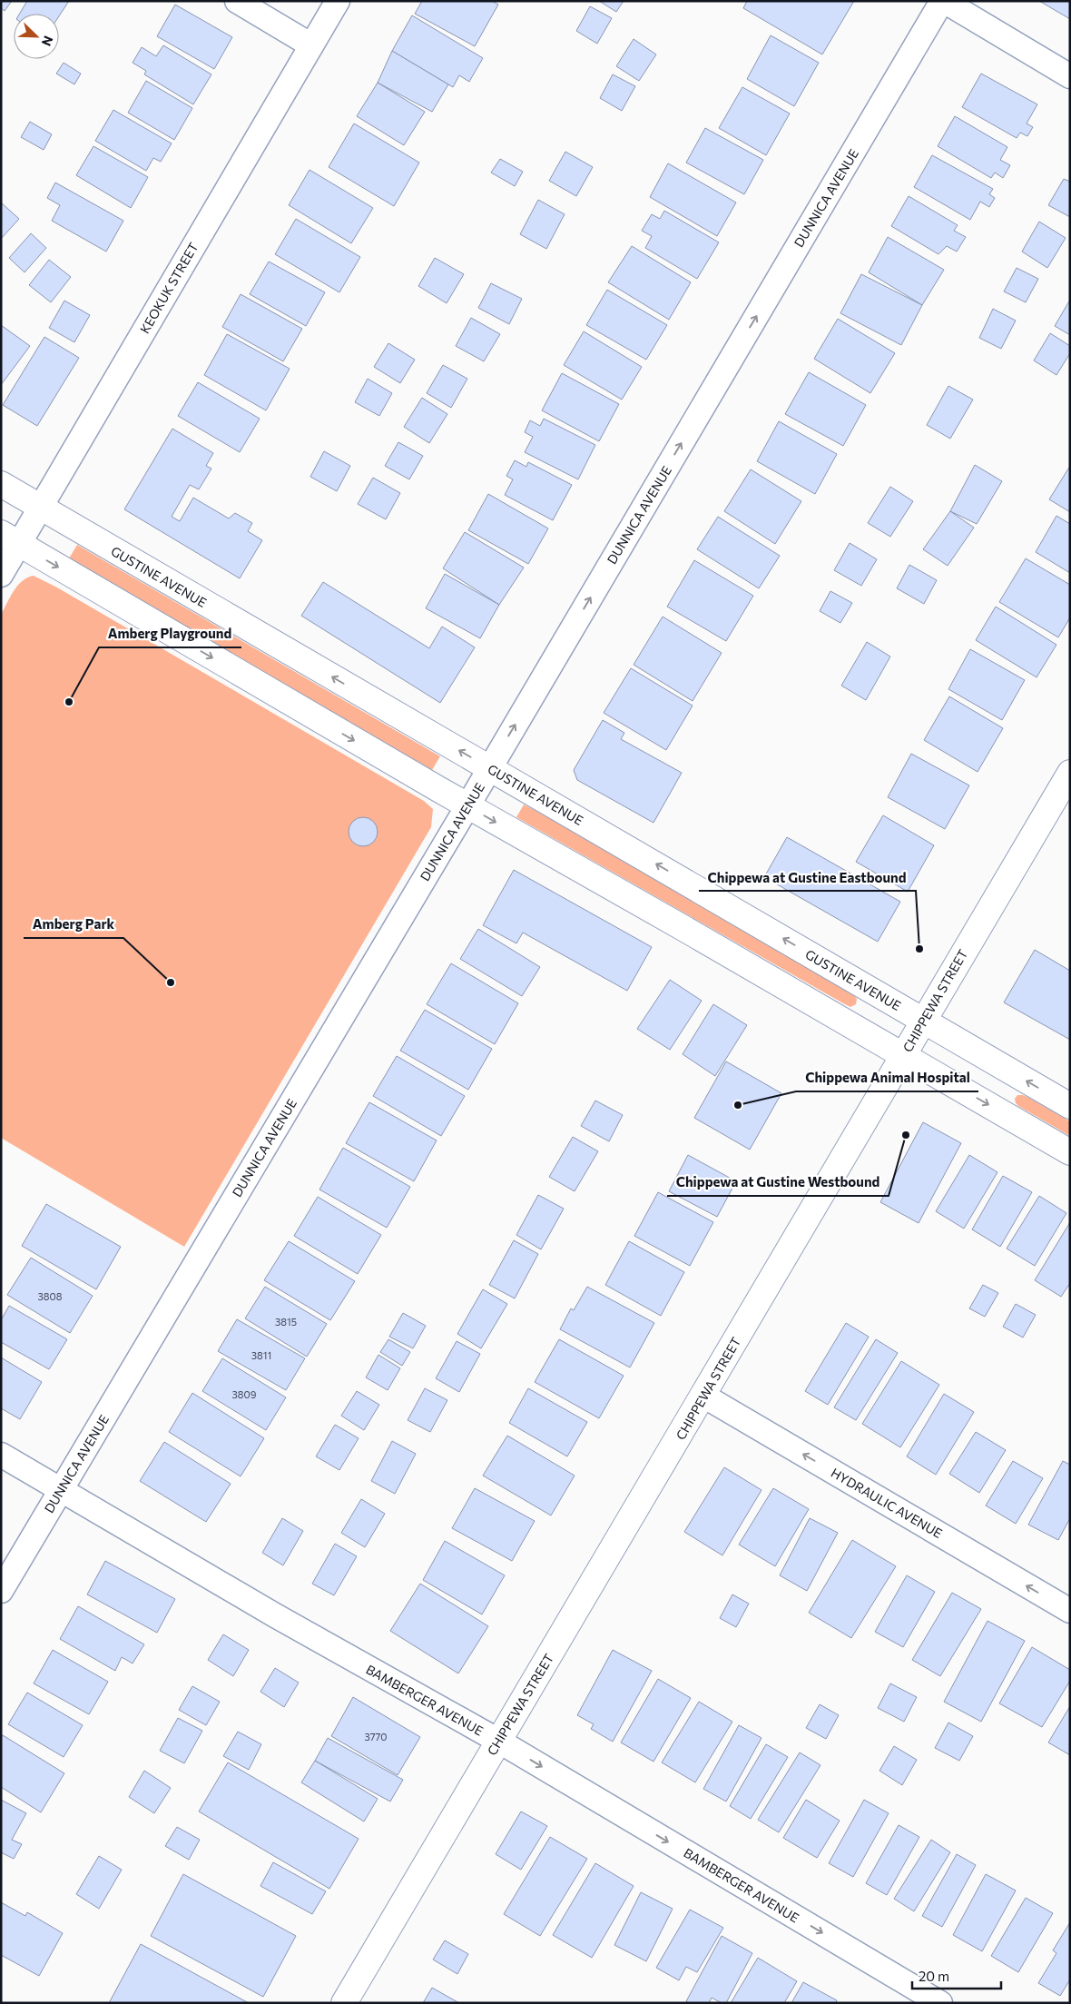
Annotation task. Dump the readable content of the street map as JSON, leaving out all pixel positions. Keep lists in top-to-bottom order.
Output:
{
  "streets": {
    "street": [
      "DUNNICA AVENUE",
      "KEOKUK STREET",
      "GUSTINE AVENUE",
      "CHIPPEWA STREET",
      "HYDRAULIC AVENUE",
      "BAMBERGER AVENUE"
    ]
  },
  "crossings": [
    ["DUNNICA AVENUE", "GUSTINE AVENUE"],
    ["DUNNICA AVENUE", "BAMBERGER AVENUE"],
    ["KEOKUK STREET", "GUSTINE AVENUE"],
    ["GUSTINE AVENUE", "CHIPPEWA STREET"],
    ["CHIPPEWA STREET", "HYDRAULIC AVENUE"],
    ["CHIPPEWA STREET", "BAMBERGER AVENUE"]
  ],
  "one_way": ["DUNNICA AVENUE", "HYDRAULIC AVENUE", "BAMBERGER AVENUE"],
  "places": [
    "Amberg Playground",
    "Chippewa at Gustine Eastbound",
    "Amberg Park",
    "Chippewa Animal Hospital",
    "Chippewa at Gustine Westbound"
  ],
  "house_numbers": [
    "3808",
    "3815",
    "3811",
    "3809",
    "3770"
  ],
  "scale_bar": "20 m",
  "north": "bottom right"
}
